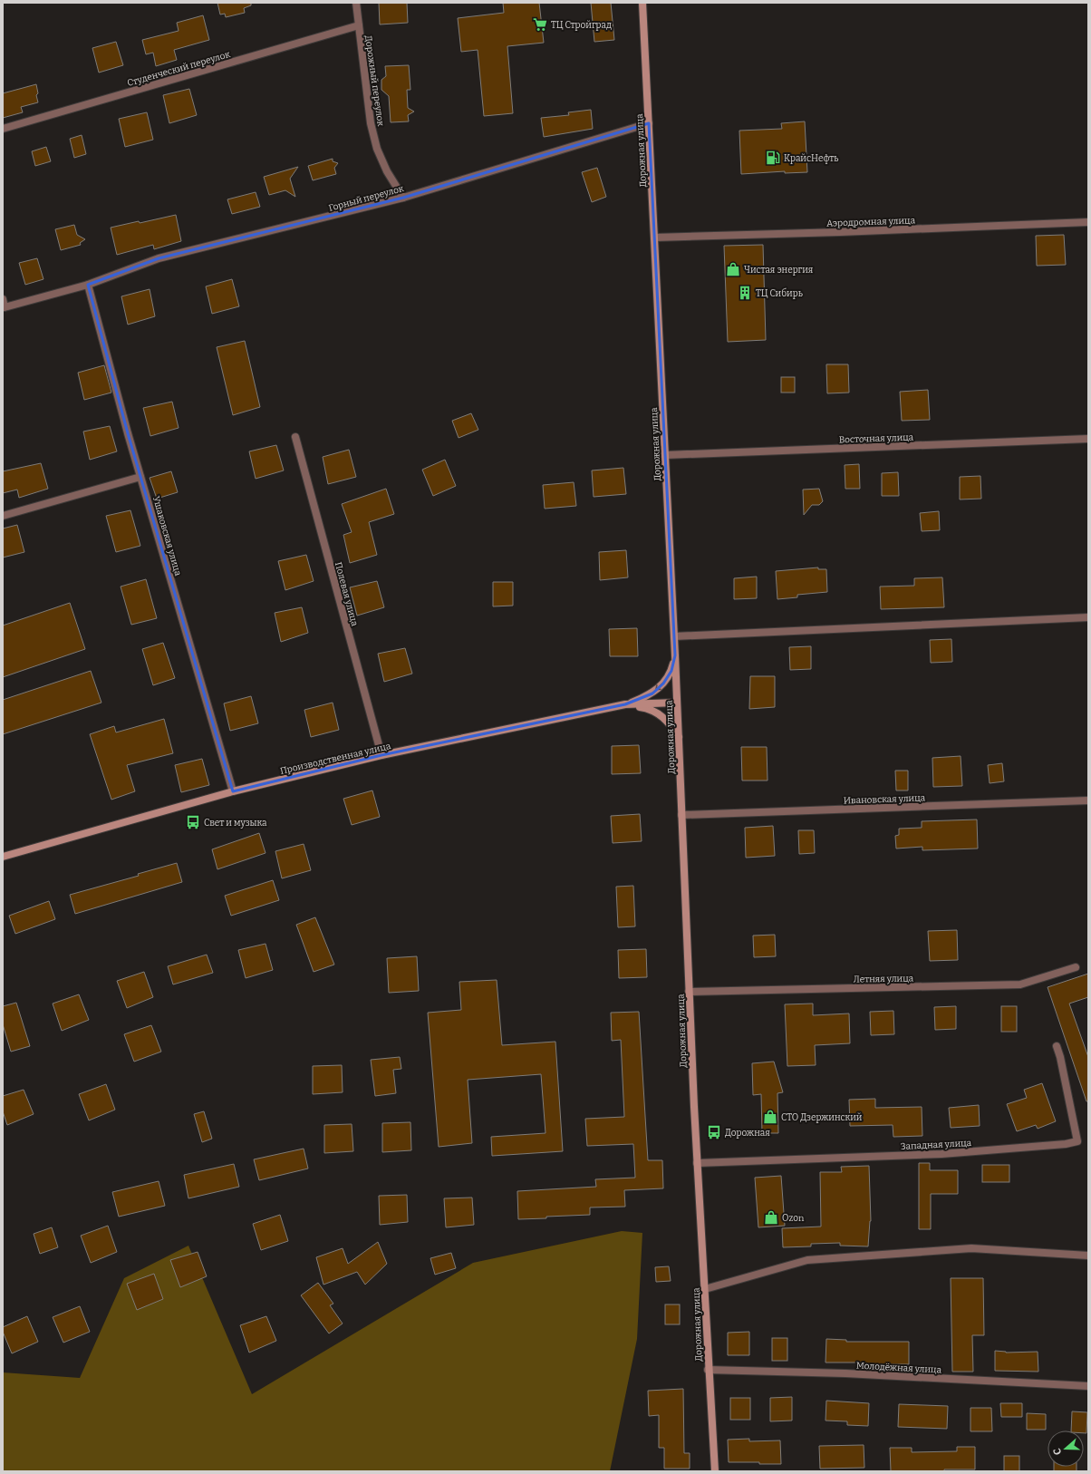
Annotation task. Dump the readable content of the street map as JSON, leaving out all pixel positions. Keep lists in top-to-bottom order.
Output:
{
  "streets": {
    "main road": ["Дорожная улица", "Производственная улица"],
    "street": [
      "Студенческий переулок",
      "Дорожный переулок",
      "Горный переулок",
      "Аэродромная улица",
      "Восточная улица",
      "Ушаковская улица",
      "Полевая улица",
      "Ивановская улица",
      "Летняя улица",
      "Западная улица",
      "Молодёжная улица"
    ]
  },
  "crossings": [
    ["Студенческий переулок", "Дорожный переулок"],
    ["Дорожный переулок", "Горный переулок"],
    ["Дорожная улица", "Горный переулок"],
    ["Дорожная улица", "Аэродромная улица"],
    ["Дорожная улица", "Восточная улица"],
    ["Дорожная улица", "Производственная улица"],
    ["Дорожная улица", "Ивановская улица"],
    ["Дорожная улица", "Летняя улица"],
    ["Дорожная улица", "Западная улица"],
    ["Дорожная улица", "Молодёжная улица"],
    ["Горный переулок", "Ушаковская улица"],
    ["Ушаковская улица", "Производственная улица"],
    ["Полевая улица", "Производственная улица"]
  ],
  "places": {
    "supermarket": ["ТЦ Стройград"],
    "fuel station": ["КрайсНефть"],
    "shop": ["Чистая энергия", "СТО Дзержинский", "Ozon"],
    "building": ["ТЦ Сибирь"],
    "bus stop": ["Свет и музыка", "Дорожная"]
  },
  "north": "left"
}
